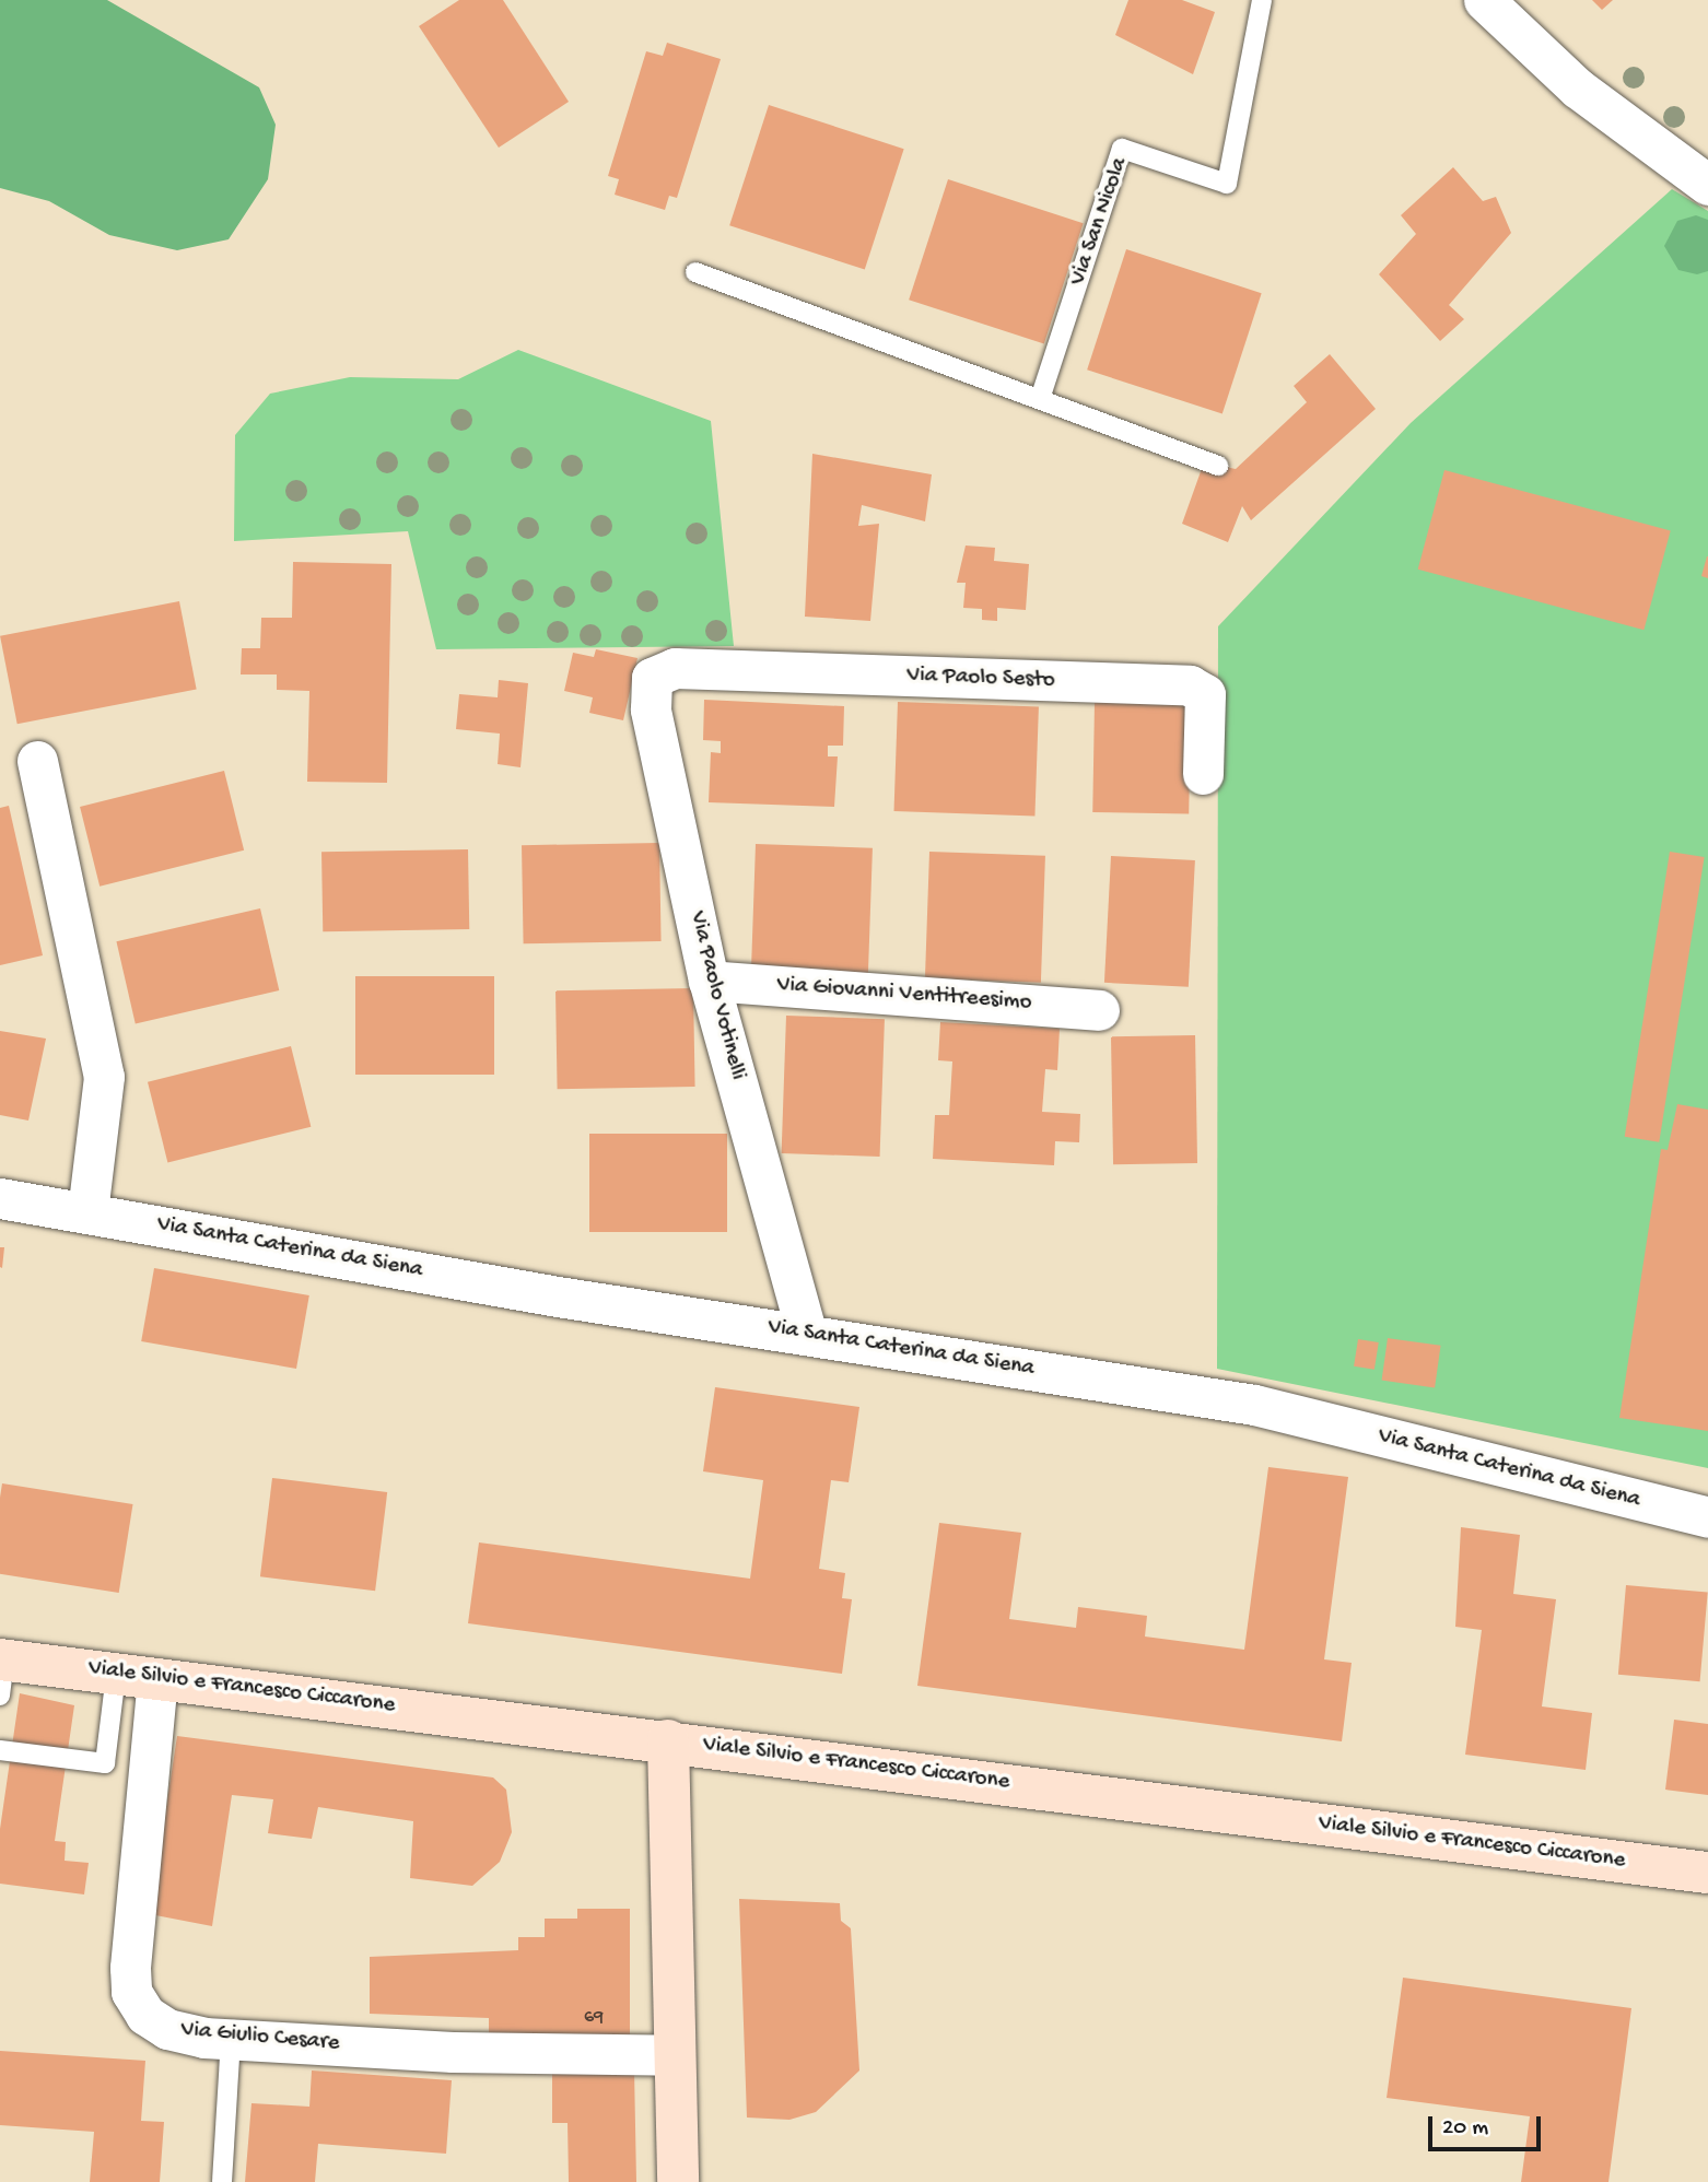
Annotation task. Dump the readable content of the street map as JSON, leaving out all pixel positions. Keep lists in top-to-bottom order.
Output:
{
  "streets": {
    "street": [
      "Via Paolo Sesto",
      "Via Giovanni Ventitreesimo",
      "Via Paolo Votinelli",
      "Via Santa Caterina da Siena",
      "Viale Silvio e Francesco Ciccarone",
      "Via Giulio Cesare"
    ],
    "lane": ["Via San Nicola"]
  },
  "crossings": [
    ["Via Paolo Sesto", "Via Paolo Votinelli"],
    ["Via Giovanni Ventitreesimo", "Via Paolo Votinelli"],
    ["Via Paolo Votinelli", "Via Santa Caterina da Siena"],
    ["Viale Silvio e Francesco Ciccarone", "Via Giulio Cesare"]
  ],
  "house_numbers": ["69"],
  "scale_bar": "20 m"
}
